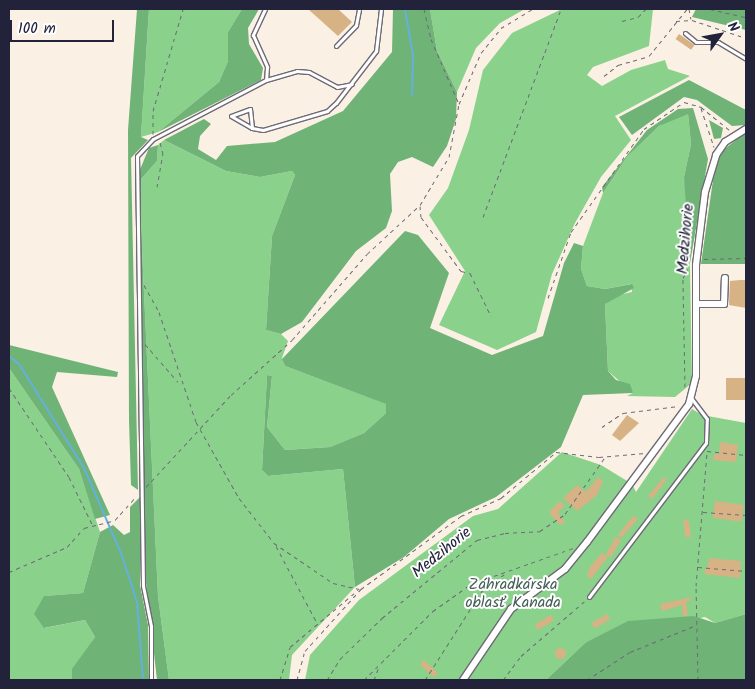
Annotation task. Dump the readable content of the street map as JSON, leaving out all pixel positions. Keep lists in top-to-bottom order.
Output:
{
  "streets": {
    "street": ["Medzihorie"]
  },
  "parks": ["Záhradkárska oblasť Kanada"],
  "scale_bar": "100 m",
  "north": "top right"
}
